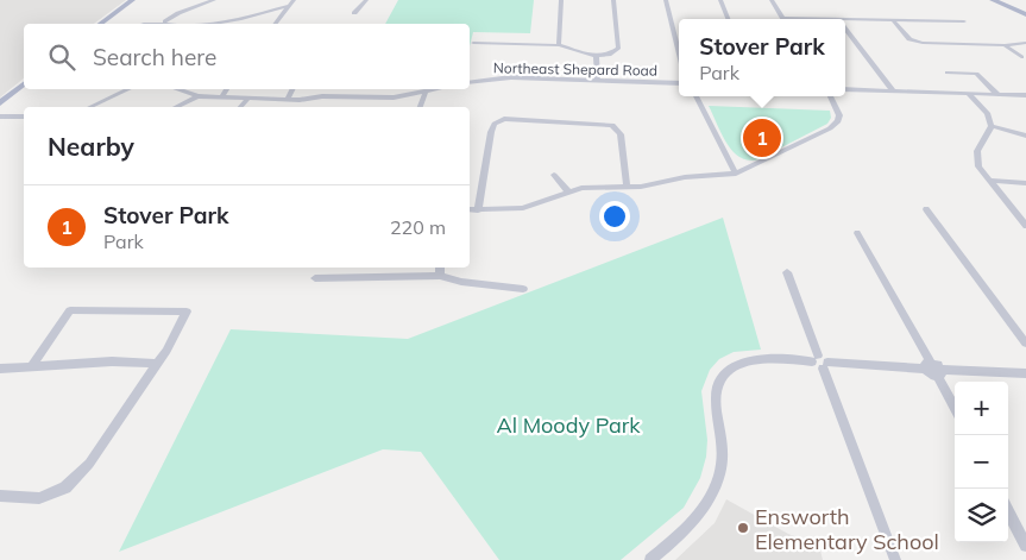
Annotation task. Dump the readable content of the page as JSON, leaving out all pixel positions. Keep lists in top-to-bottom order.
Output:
{
  "streets": {
    "street": ["Northeast Shepard Road"]
  },
  "parks": ["Al Moody Park"],
  "places": ["Ensworth Elementary School"],
  "page": {
    "popup": ["Stover Park", "Park"],
    "search": "Search here",
    "heading": "Nearby",
    "pins": "1",
    "list": [
      {
        "mark": "1",
        "name": "Stover Park",
        "note": "Park",
        "value": "220 m"
      }
    ],
    "map_buttons": ["+", "−"]
  }
}
